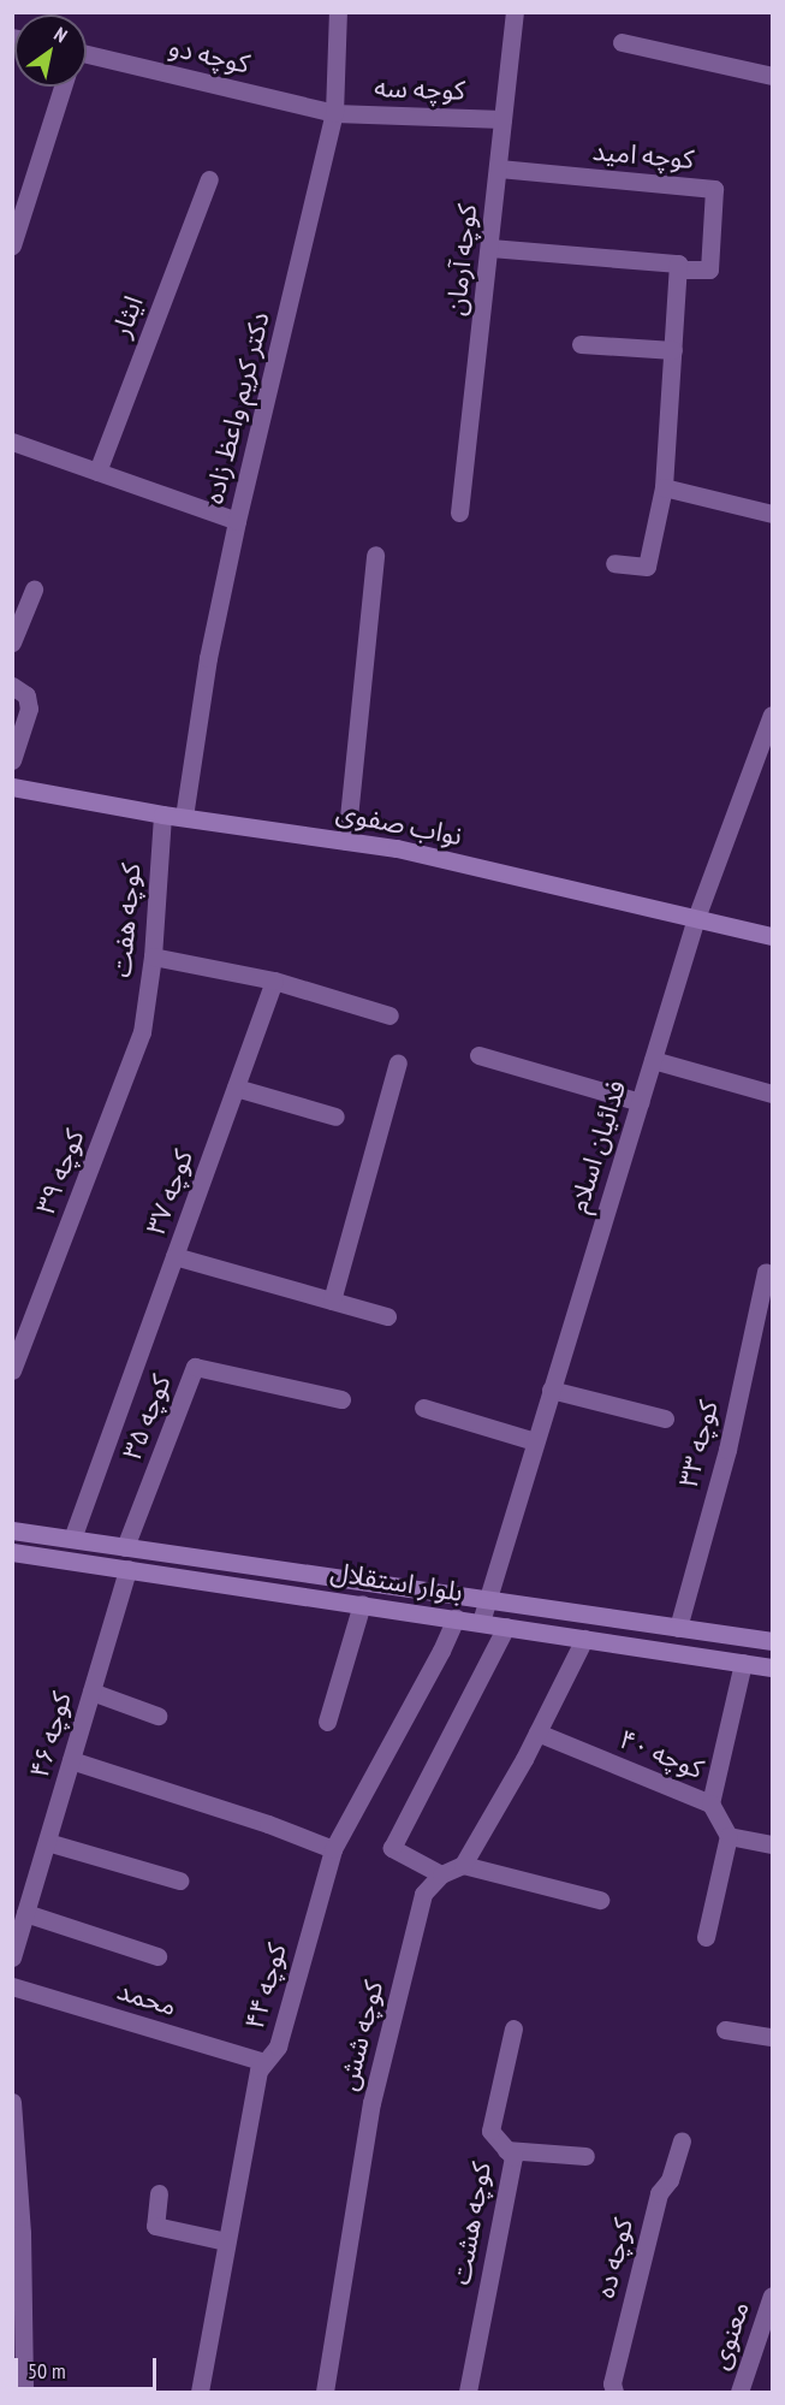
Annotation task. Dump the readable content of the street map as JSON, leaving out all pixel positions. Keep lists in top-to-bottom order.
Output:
{
  "streets": {
    "main road": ["نواب صفوی", "بلوار استقلال"],
    "street": [
      "کوچه دو",
      "کوچه سه",
      "کوچه امید",
      "کوچه آرمان",
      "ایثار",
      "دکتر کریم واعظ زاده",
      "کوچه هفت",
      "فدائیان اسلام",
      "کوچه ۳۹",
      "کوچه ۳۷",
      "کوچه ۳۵",
      "کوچه ۳۳",
      "کوچه ۴۶",
      "کوچه ۴۰",
      "کوچه ۴۴",
      "محمد",
      "کوچه شش",
      "کوچه هشت",
      "کوچه ده",
      "معنوی"
    ]
  },
  "crossings": [
    ["کوچه دو", "کوچه سه"],
    ["کوچه دو", "دکتر کریم واعظ زاده"],
    ["کوچه سه", "کوچه آرمان"],
    ["کوچه سه", "دکتر کریم واعظ زاده"],
    ["کوچه امید", "کوچه آرمان"],
    ["دکتر کریم واعظ زاده", "نواب صفوی"],
    ["نواب صفوی", "کوچه هفت"],
    ["نواب صفوی", "فدائیان اسلام"],
    ["کوچه هفت", "کوچه ۳۹"],
    ["فدائیان اسلام", "بلوار استقلال"],
    ["کوچه ۳۷", "بلوار استقلال"],
    ["کوچه ۳۵", "بلوار استقلال"],
    ["کوچه ۳۳", "بلوار استقلال"],
    ["بلوار استقلال", "کوچه ۴۶"],
    ["بلوار استقلال", "کوچه ۴۰"],
    ["بلوار استقلال", "کوچه ۴۴"],
    ["کوچه ۴۴", "محمد"]
  ],
  "scale_bar": "50 m",
  "north": "top right"
}
